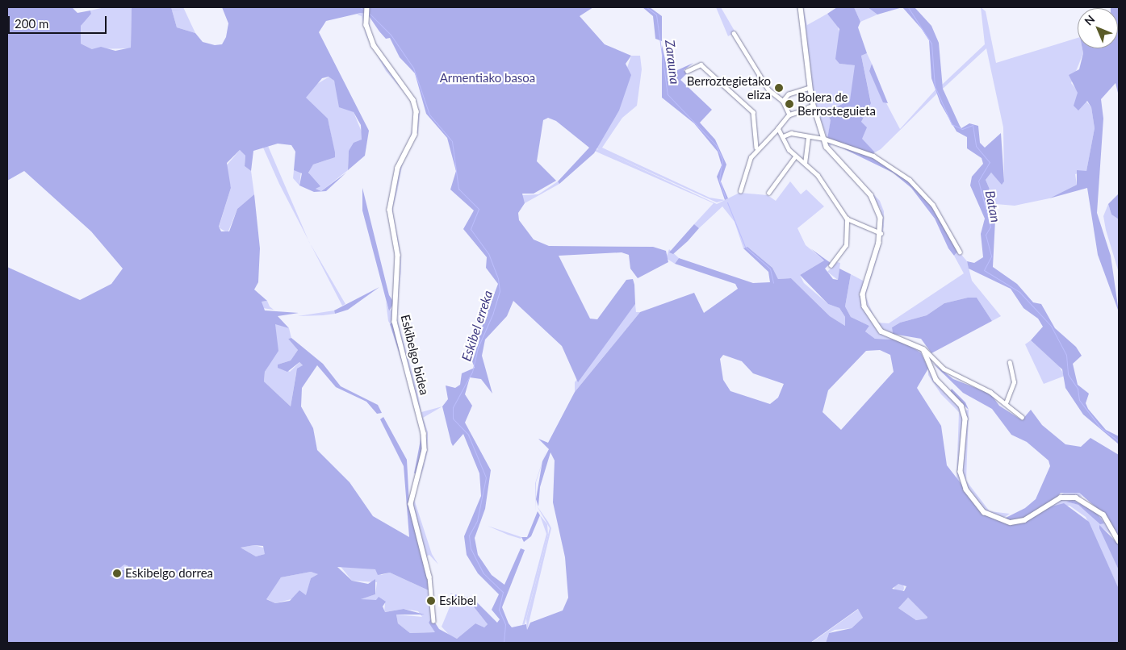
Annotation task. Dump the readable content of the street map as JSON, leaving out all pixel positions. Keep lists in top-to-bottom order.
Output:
{
  "streets": {
    "street": ["Eskibelgo bidea"]
  },
  "water": ["Zarauna", "Batan", "Eskibel erreka"],
  "parks": ["Armentiako basoa"],
  "places": [
    "Berroztegietako eliza",
    "Bolera de Berrosteguieta",
    "Eskibelgo dorrea",
    "Eskibel"
  ],
  "scale_bar": "200 m",
  "north": "top left"
}
